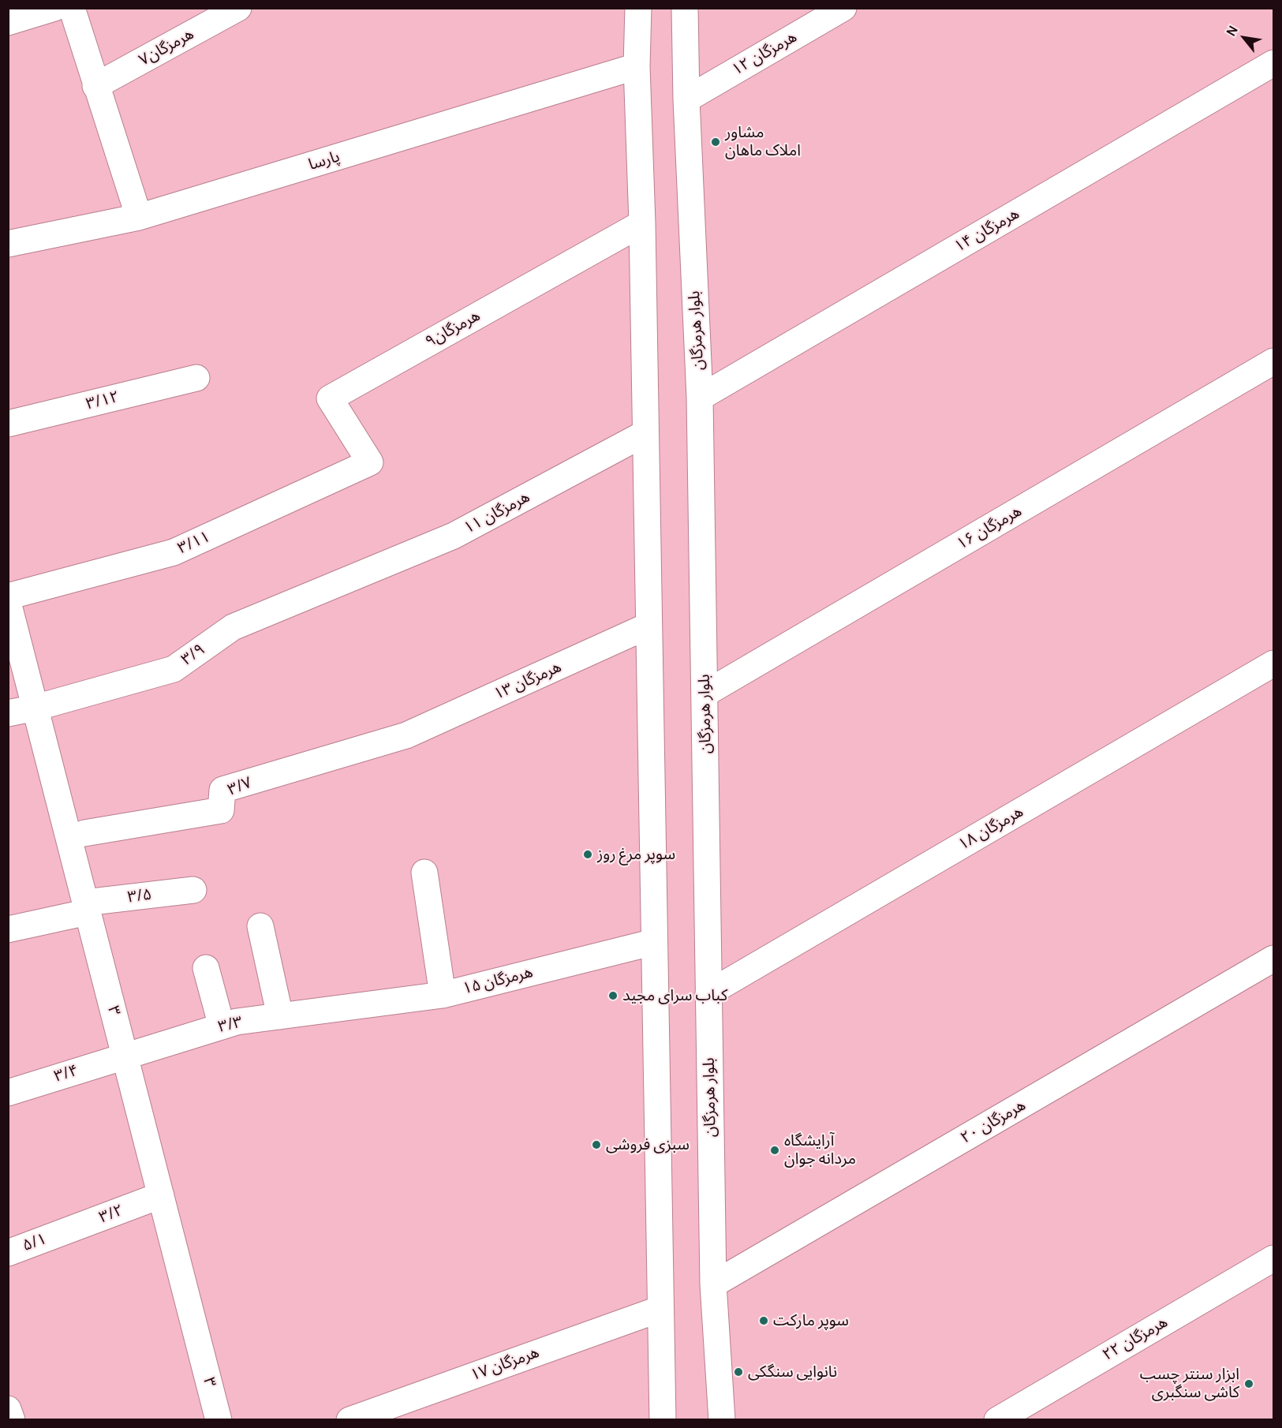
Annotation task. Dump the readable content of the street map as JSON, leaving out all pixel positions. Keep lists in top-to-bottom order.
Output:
{
  "streets": {
    "street": [
      "هرمزگان۷",
      "هرمزگان ۱۲",
      "پارسا",
      "هرمزگان ۱۴",
      "هرمزگان۹",
      "بلوار هرمزگان",
      "۳/۱۲",
      "هرمزگان ۱۱",
      "هرمزگان ۱۶",
      "۳/۱۱",
      "۳/۹",
      "هرمزگان ۱۳",
      "۳/۷",
      "هرمزگان ۱۸",
      "۳/۵",
      "هرمزگان ۱۵",
      "۳",
      "۳/۳",
      "۳/۴",
      "هرمزگان ۲۰",
      "۳/۲",
      "۵/۱",
      "هرمزگان ۲۲",
      "هرمزگان ۱۷"
    ]
  },
  "crossings": [
    ["هرمزگان ۱۲", "بلوار هرمزگان"],
    ["هرمزگان ۱۴", "بلوار هرمزگان"],
    ["هرمزگان۹", "۳/۱۱"],
    ["بلوار هرمزگان", "هرمزگان ۱۶"],
    ["بلوار هرمزگان", "هرمزگان ۱۸"],
    ["بلوار هرمزگان", "هرمزگان ۲۰"],
    ["هرمزگان ۱۱", "۳/۹"],
    ["۳/۹", "۳"],
    ["هرمزگان ۱۳", "۳/۷"],
    ["۳/۵", "۳"],
    ["هرمزگان ۱۵", "۳/۳"],
    ["۳", "۳/۳"],
    ["۳", "۳/۴"],
    ["۳", "۳/۲"],
    ["۳/۳", "۳/۴"],
    ["۳/۲", "۵/۱"]
  ],
  "places": [
    "مشاور املاک ماهان",
    "سوپر مرغ روز",
    "کباب سرای مجید",
    "سبزی فروشی",
    "آرایشگاه مردانه جوان",
    "سوپر مارکت",
    "نانوایی سنگکی",
    "ابزار سنتر چسب کاشی سنگبری"
  ],
  "north": "top left"
}
